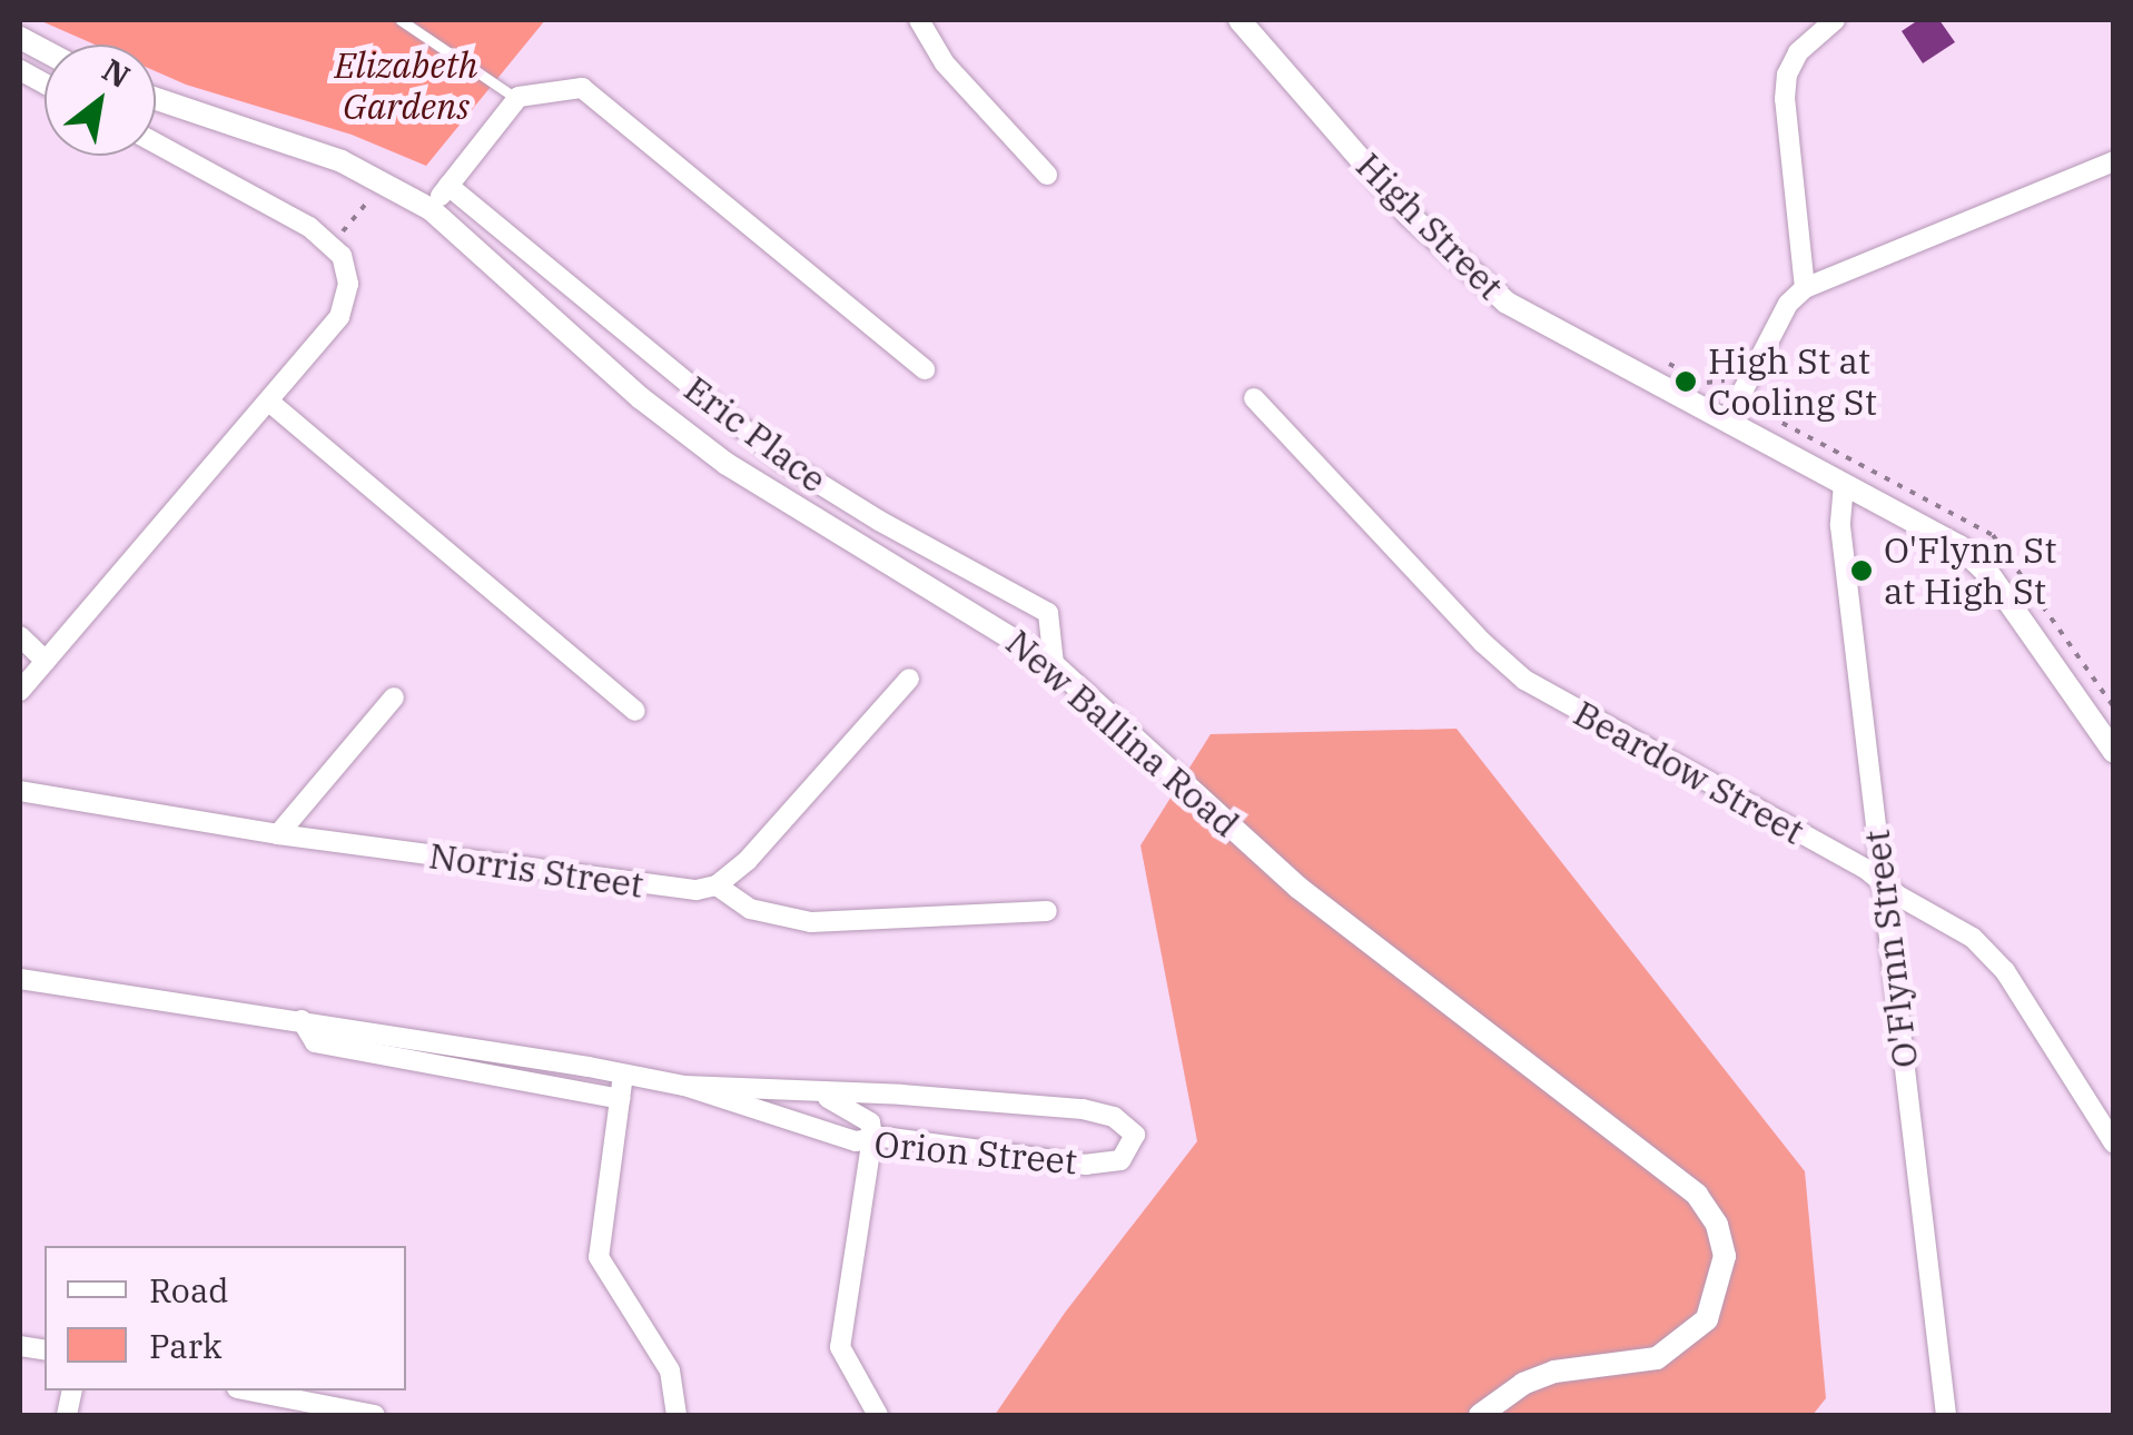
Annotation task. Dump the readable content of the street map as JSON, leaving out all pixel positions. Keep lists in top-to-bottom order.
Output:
{
  "streets": {
    "street": [
      "High Street",
      "Eric Place",
      "New Ballina Road",
      "Beardow Street",
      "Norris Street",
      "O'Flynn Street",
      "Orion Street"
    ]
  },
  "crossings": [
    ["High Street", "O'Flynn Street"],
    ["Eric Place", "New Ballina Road"],
    ["Beardow Street", "O'Flynn Street"]
  ],
  "parks": ["Elizabeth Gardens"],
  "places": ["High St at Cooling St", "O'Flynn St at High St"],
  "legend": ["Road", "Park"],
  "north": "top right"
}
